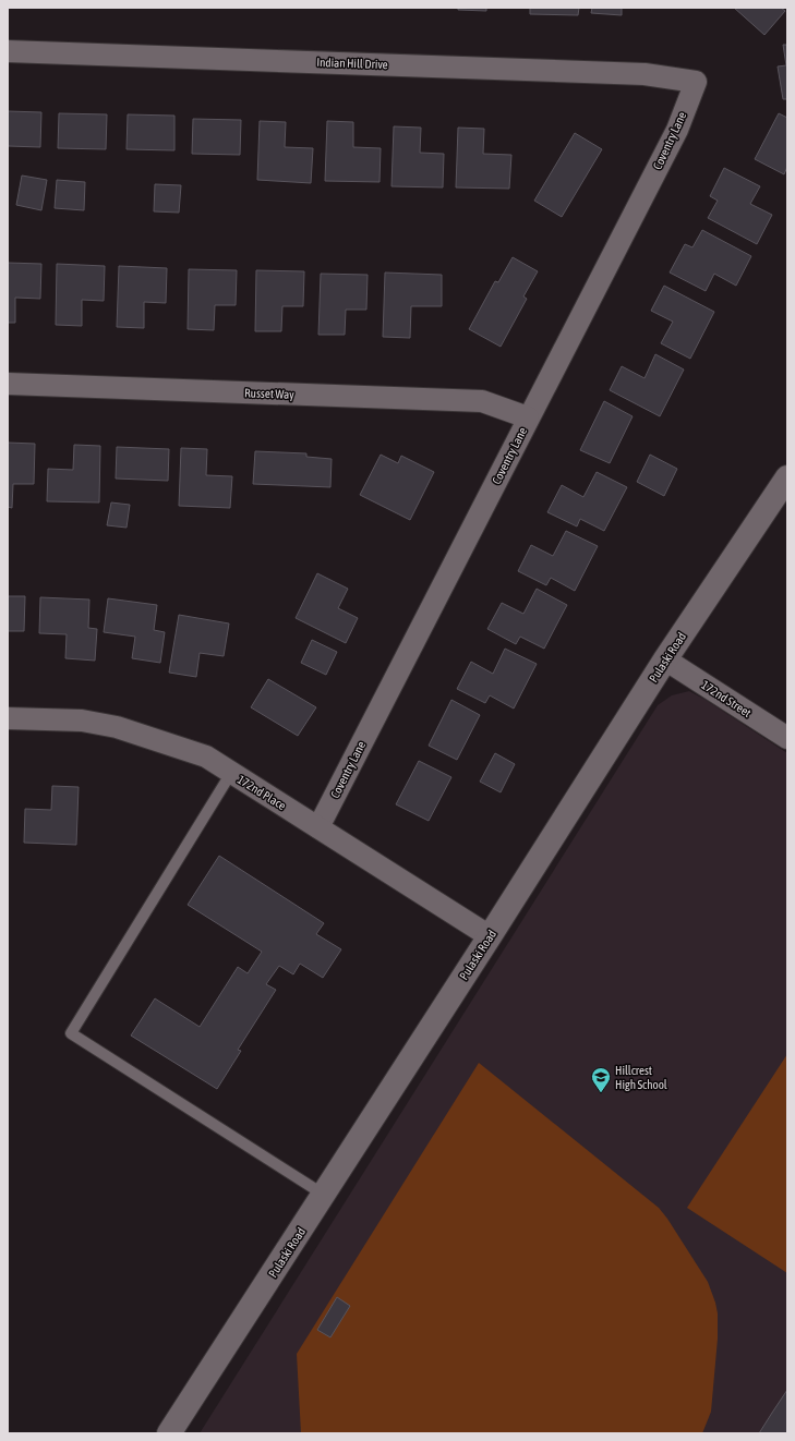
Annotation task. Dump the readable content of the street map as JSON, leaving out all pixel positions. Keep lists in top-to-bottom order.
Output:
{
  "streets": {
    "main road": ["Pulaski Road"],
    "street": [
      "Indian Hill Drive",
      "Coventry Lane",
      "Russet Way",
      "172nd Street",
      "172nd Place"
    ]
  },
  "crossings": [
    ["Indian Hill Drive", "Coventry Lane"],
    ["Coventry Lane", "Russet Way"],
    ["Coventry Lane", "172nd Place"],
    ["Pulaski Road", "172nd Street"],
    ["Pulaski Road", "172nd Place"]
  ],
  "places": {
    "school or university": ["Hillcrest High School"]
  }
}
